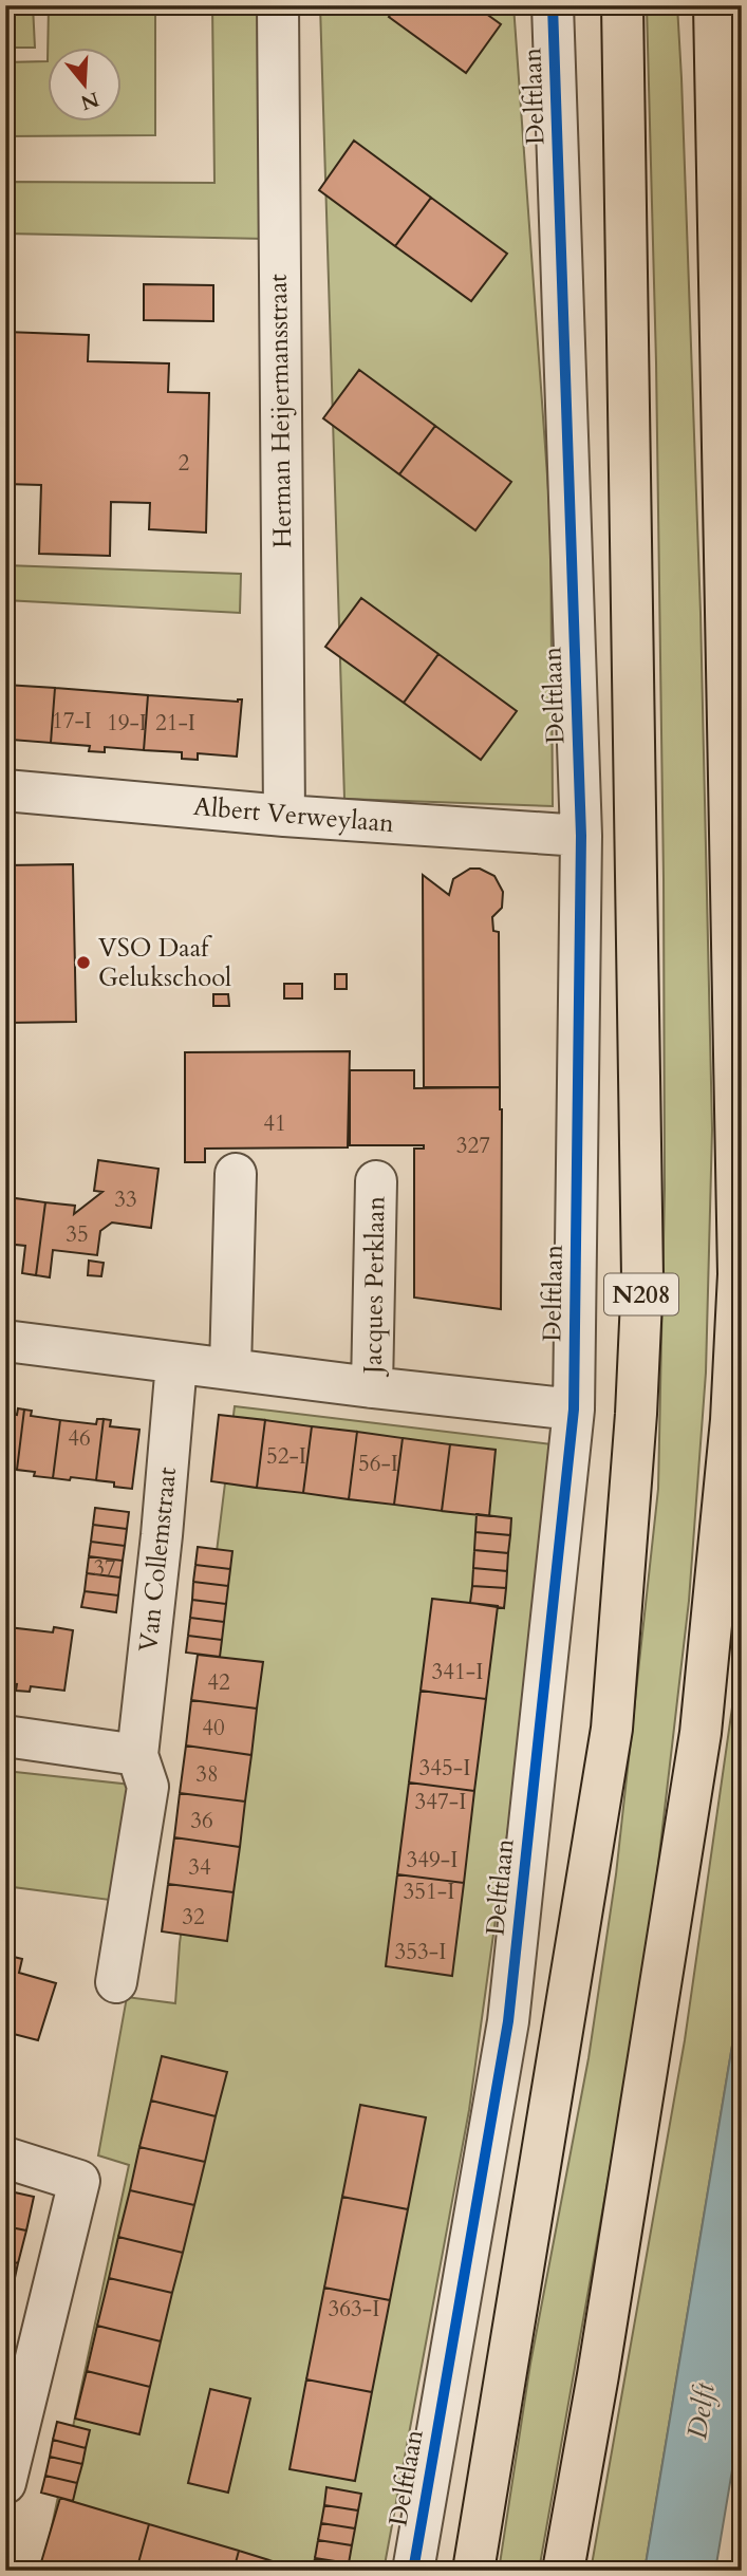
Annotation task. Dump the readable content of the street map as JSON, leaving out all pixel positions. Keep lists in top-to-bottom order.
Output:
{
  "streets": {
    "main road": ["N208"],
    "street": [
      "Delftlaan",
      "Herman Heijermansstraat",
      "Albert Verweylaan",
      "Jacques Perklaan",
      "Van Collemstraat"
    ]
  },
  "crossings": [
    ["Delftlaan", "Albert Verweylaan"],
    ["Delftlaan", "Jacques Perklaan"],
    ["Herman Heijermansstraat", "Albert Verweylaan"],
    ["Jacques Perklaan", "Van Collemstraat"]
  ],
  "water": ["Delft"],
  "places": ["VSO Daaf Gelukschool"],
  "house_numbers": [
    "2",
    "17-I",
    "19-I",
    "21-I",
    "41",
    "327",
    "33",
    "35",
    "46",
    "52-I",
    "56-I",
    "37",
    "341-I",
    "42",
    "40",
    "345-I",
    "38",
    "347-I",
    "36",
    "349-I",
    "34",
    "351-I",
    "32",
    "353-I",
    "363-I"
  ],
  "north": "bottom"
}
